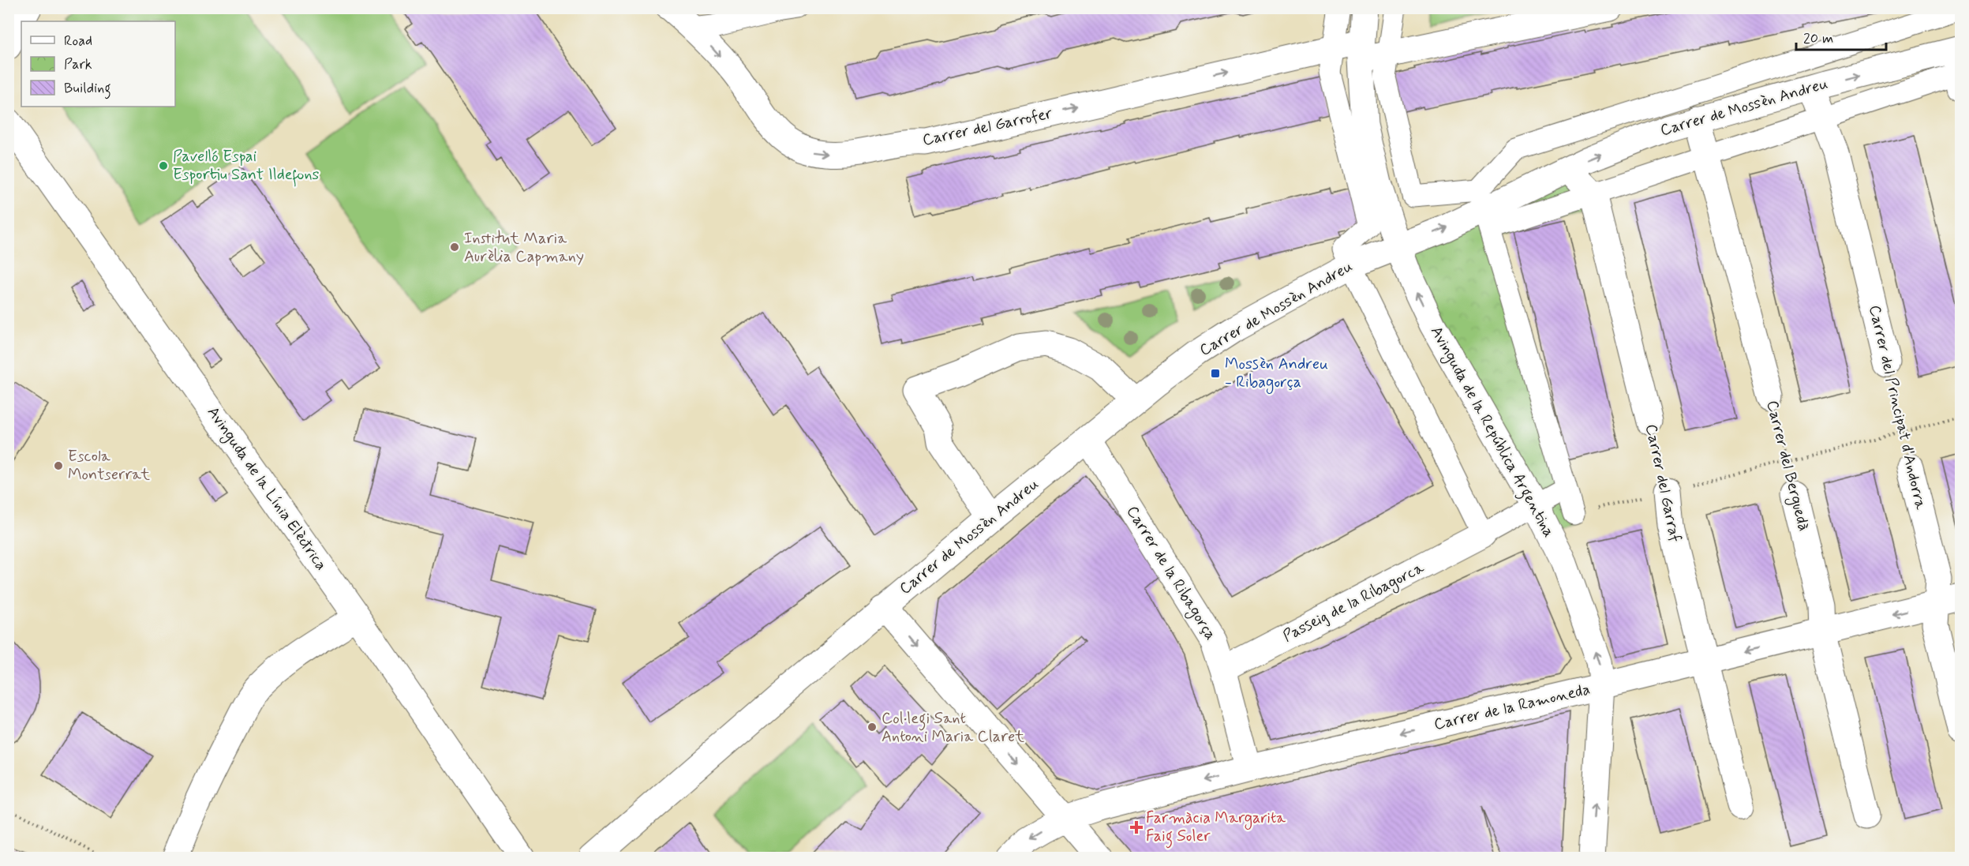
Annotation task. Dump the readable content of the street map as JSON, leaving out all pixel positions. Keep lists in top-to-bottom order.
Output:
{
  "streets": {
    "street": [
      "Carrer de Mossèn Andreu",
      "Carrer del Garrofer",
      "Carrer del Principat d'Andorra",
      "Avinguda de la República Argentina",
      "Carrer del Berguedà",
      "Carrer del Garraf",
      "Avinguda de la Línia Elèctrica",
      "Carrer de la Ribagorça",
      "Passeig de la Ribagorca",
      "Carrer de la Ramoneda"
    ]
  },
  "crossings": [
    ["Carrer de Mossèn Andreu", "Carrer del Principat d'Andorra"],
    ["Carrer de Mossèn Andreu", "Avinguda de la República Argentina"],
    ["Carrer de Mossèn Andreu", "Carrer del Berguedà"],
    ["Carrer de Mossèn Andreu", "Carrer de la Ribagorça"],
    ["Carrer del Garrofer", "Avinguda de la República Argentina"],
    ["Carrer del Principat d'Andorra", "Carrer de la Ramoneda"],
    ["Avinguda de la República Argentina", "Carrer de la Ramoneda"],
    ["Carrer del Berguedà", "Carrer de la Ramoneda"],
    ["Carrer del Garraf", "Carrer de la Ramoneda"],
    ["Carrer de la Ribagorça", "Passeig de la Ribagorca"],
    ["Carrer de la Ribagorça", "Carrer de la Ramoneda"]
  ],
  "one_way": ["Carrer del Garrofer", "Carrer de la Ramoneda"],
  "places": {
    "other": [
      "Pavelló Espai Esportiu Sant Ildefons",
      "Institut Maria Aurèlia Capmany",
      "Escola Montserrat",
      "Col·legi Sant Antoni Maria Claret"
    ],
    "transit": ["Mossèn Andreu - Ribagorça"],
    "health": ["Farmàcia Margarita Faig Soler"]
  },
  "legend": ["Road", "Park", "Building"],
  "scale_bar": "20 m"
}
